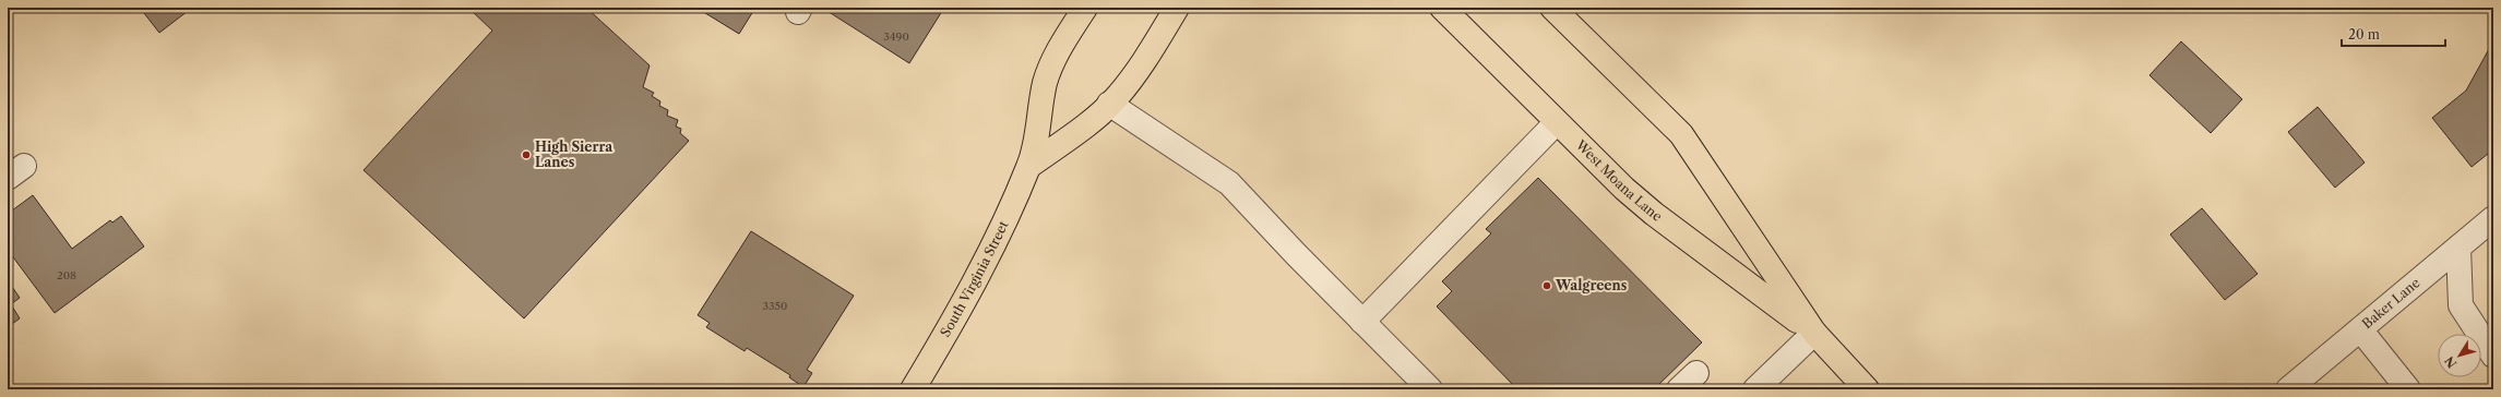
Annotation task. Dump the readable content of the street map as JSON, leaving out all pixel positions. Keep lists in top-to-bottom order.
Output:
{
  "streets": {
    "main road": ["West Moana Lane", "South Virginia Street"],
    "street": ["Baker Lane"]
  },
  "places": ["High Sierra Lanes", "Walgreens"],
  "house_numbers": ["3490", "208", "3350"],
  "scale_bar": "20 m",
  "north": "bottom left"
}
